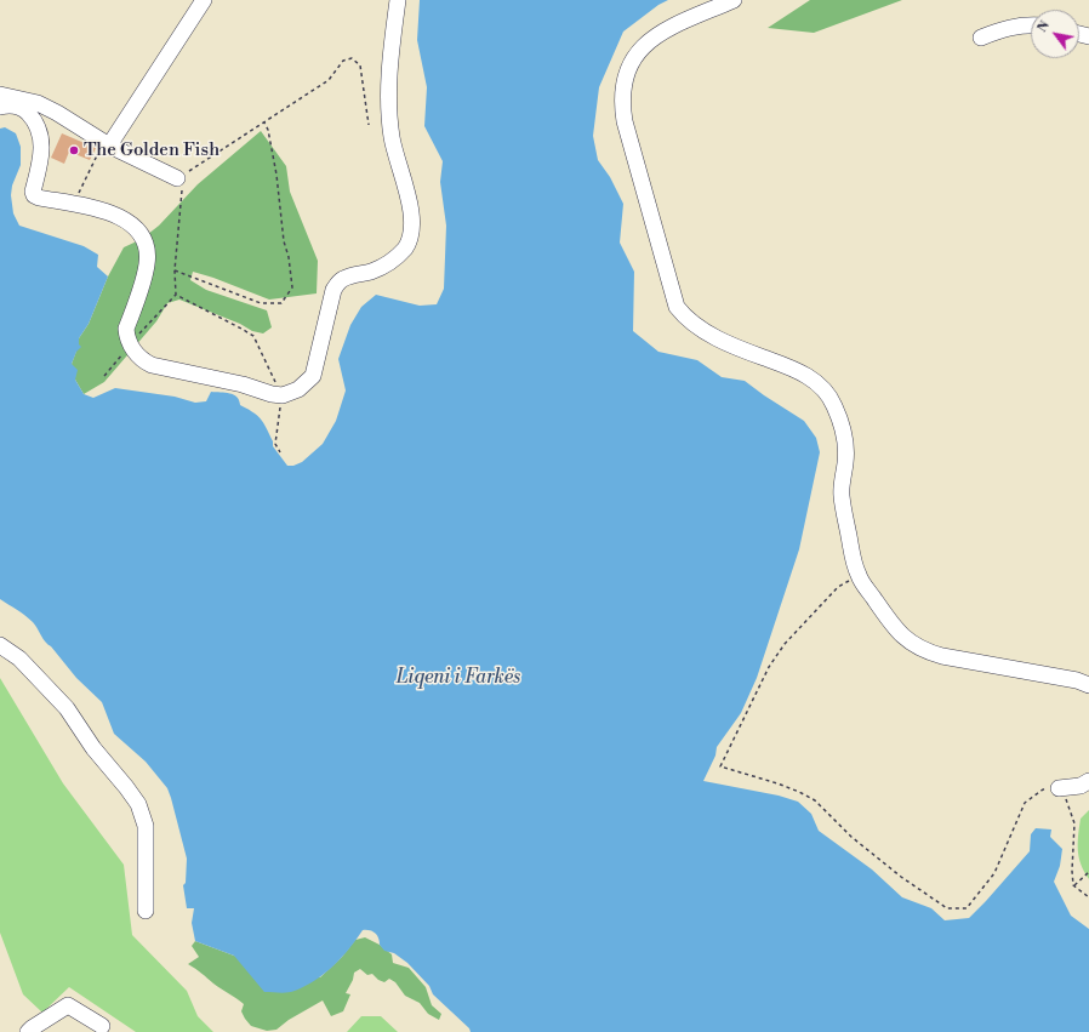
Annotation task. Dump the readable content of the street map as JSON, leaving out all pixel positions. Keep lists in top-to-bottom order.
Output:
{
  "water": ["Liqeni i Farkës"],
  "places": ["The Golden Fish"],
  "north": "top left"
}
